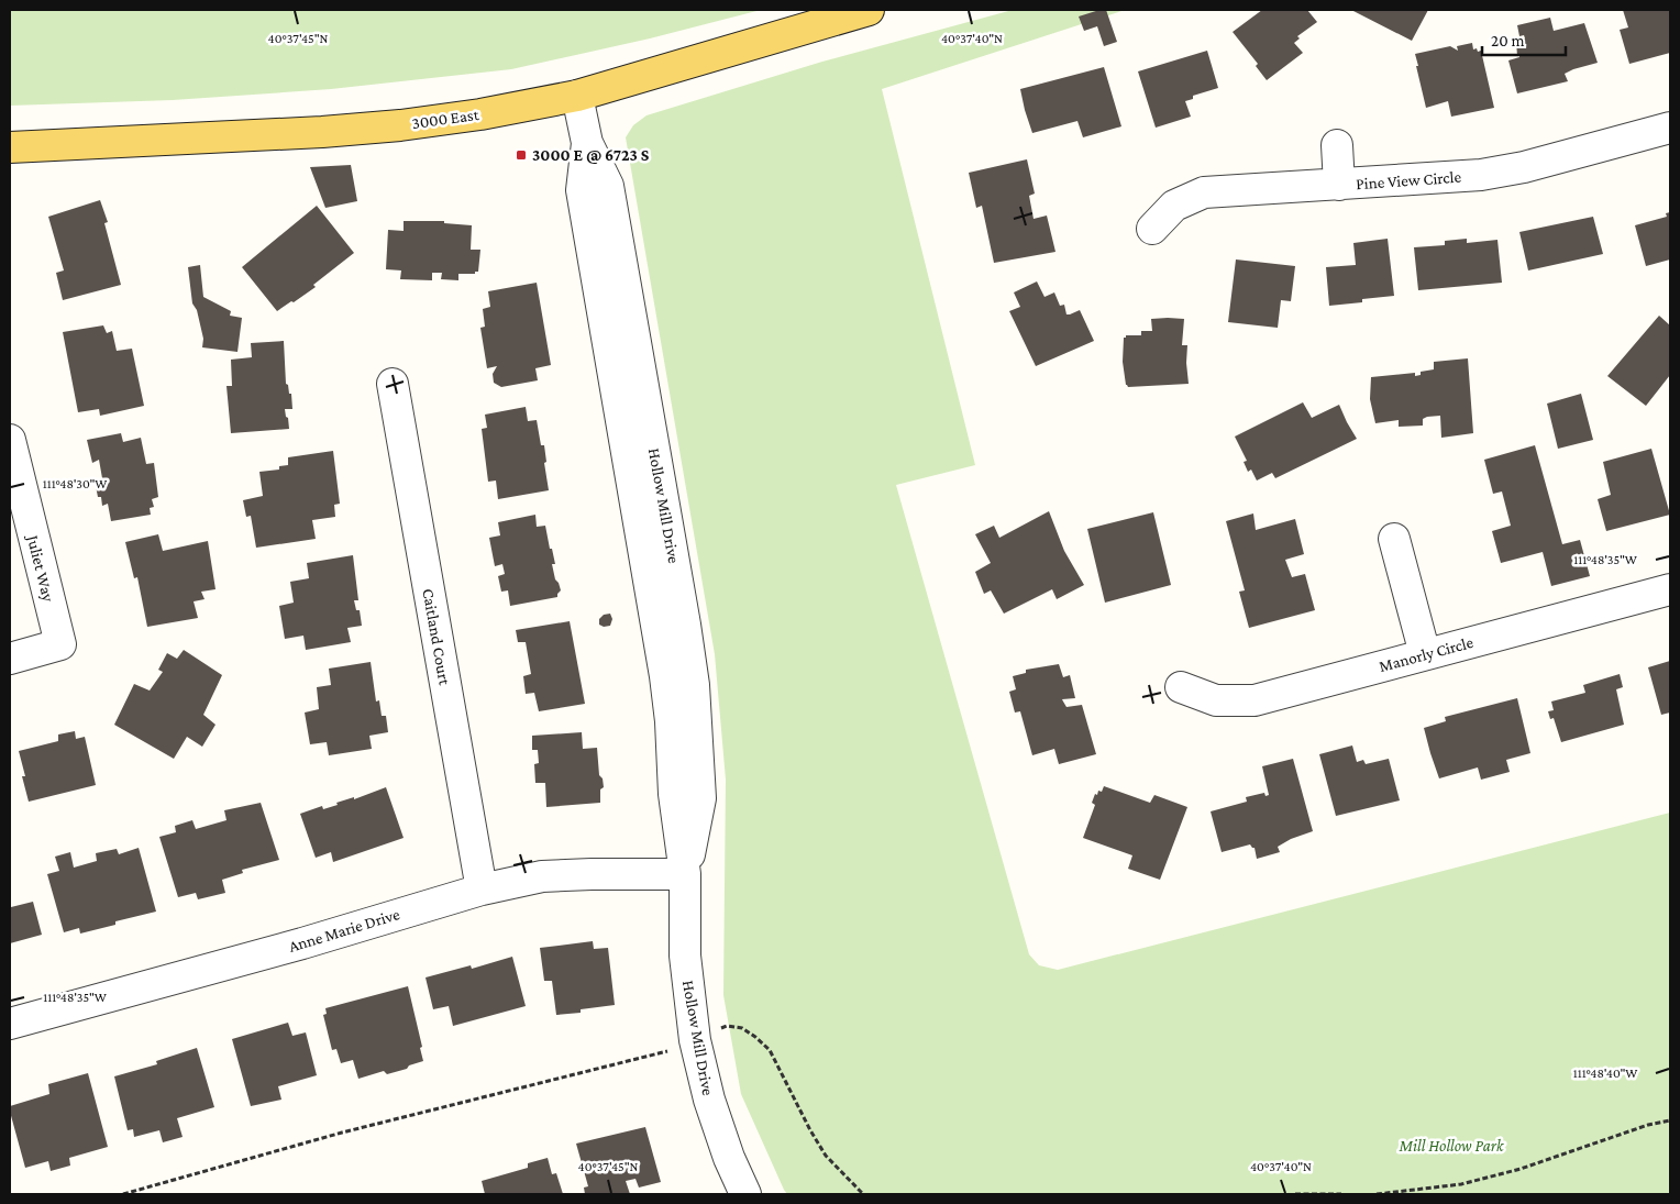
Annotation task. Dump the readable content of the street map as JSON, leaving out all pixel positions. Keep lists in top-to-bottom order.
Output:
{
  "streets": {
    "main road": ["3000 East"],
    "street": [
      "Pine View Circle",
      "Hollow Mill Drive",
      "Juliet Way",
      "Caitland Court",
      "Manorly Circle",
      "Anne Marie Drive"
    ]
  },
  "crossings": [
    ["3000 East", "Hollow Mill Drive"],
    ["Hollow Mill Drive", "Anne Marie Drive"],
    ["Caitland Court", "Anne Marie Drive"]
  ],
  "parks": ["Mill Hollow Park"],
  "places": {
    "transit": ["3000 E @ 6723 S"]
  },
  "scale_bar": "20 m",
  "coordinates": [
    "40°37'45\"N",
    "40°37'40\"N",
    "111°48'30\"W",
    "111°48'35\"W",
    "111°48'40\"W"
  ]
}
